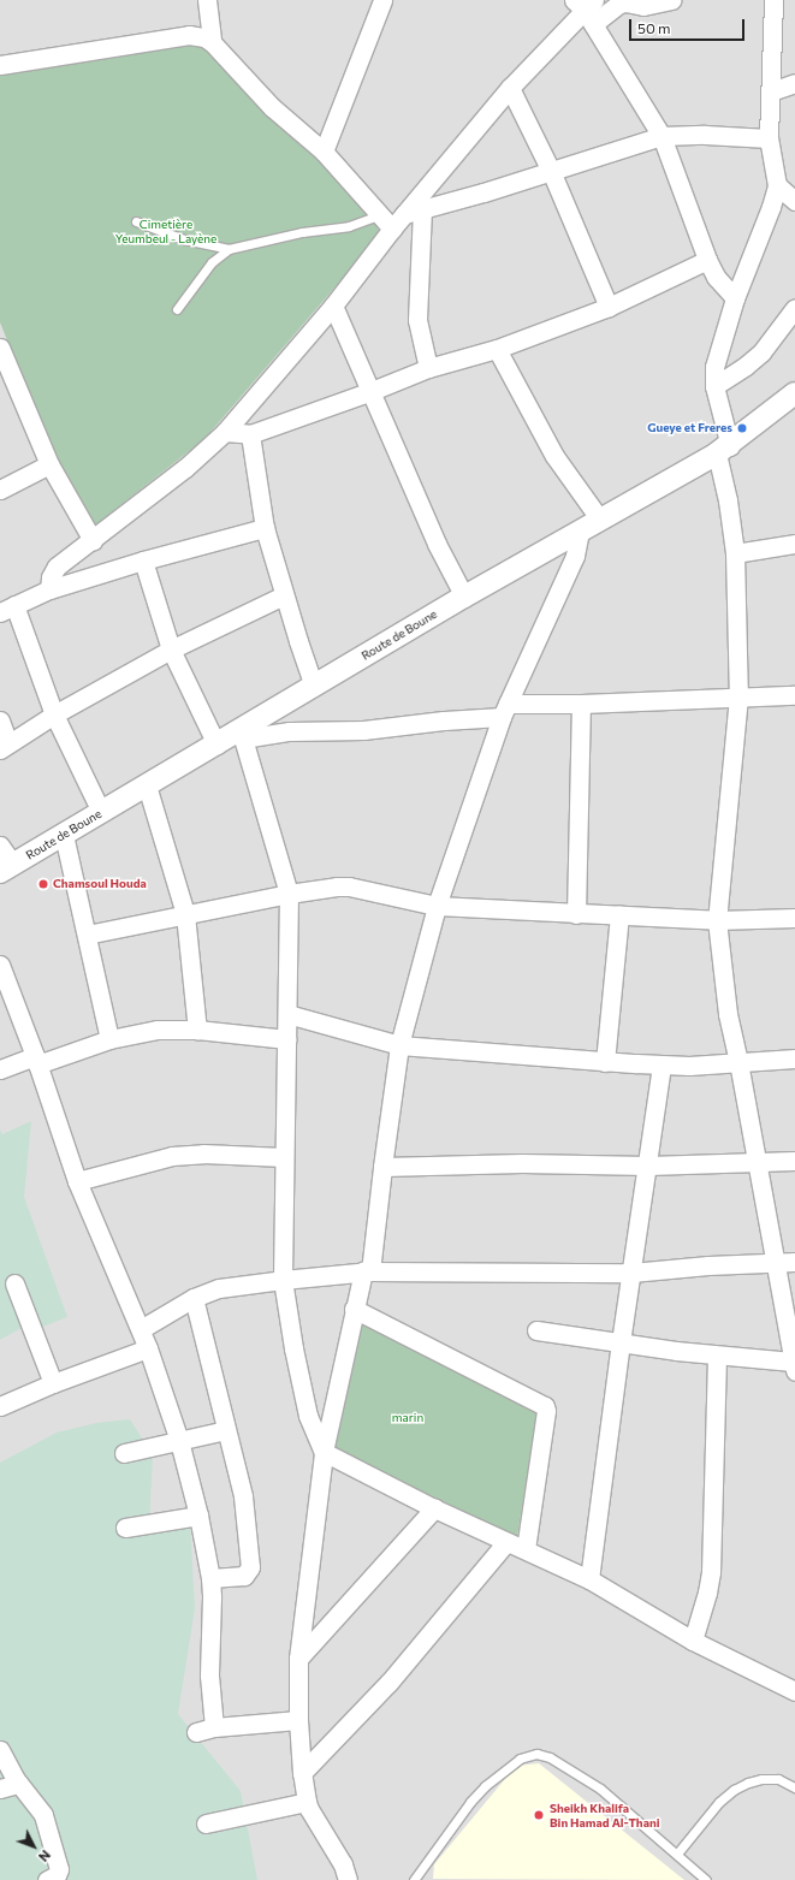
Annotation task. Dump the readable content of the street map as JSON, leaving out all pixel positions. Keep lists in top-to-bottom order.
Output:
{
  "streets": {
    "street": ["Route de Boune"]
  },
  "parks": ["Cimetière Yeumbeul - Layène", "marin"],
  "places": ["Gueye et Freres", "Chamsoul Houda", "Sheikh Khalifa Bin Hamad Al-Thani"],
  "scale_bar": "50 m",
  "north": "bottom right"
}
